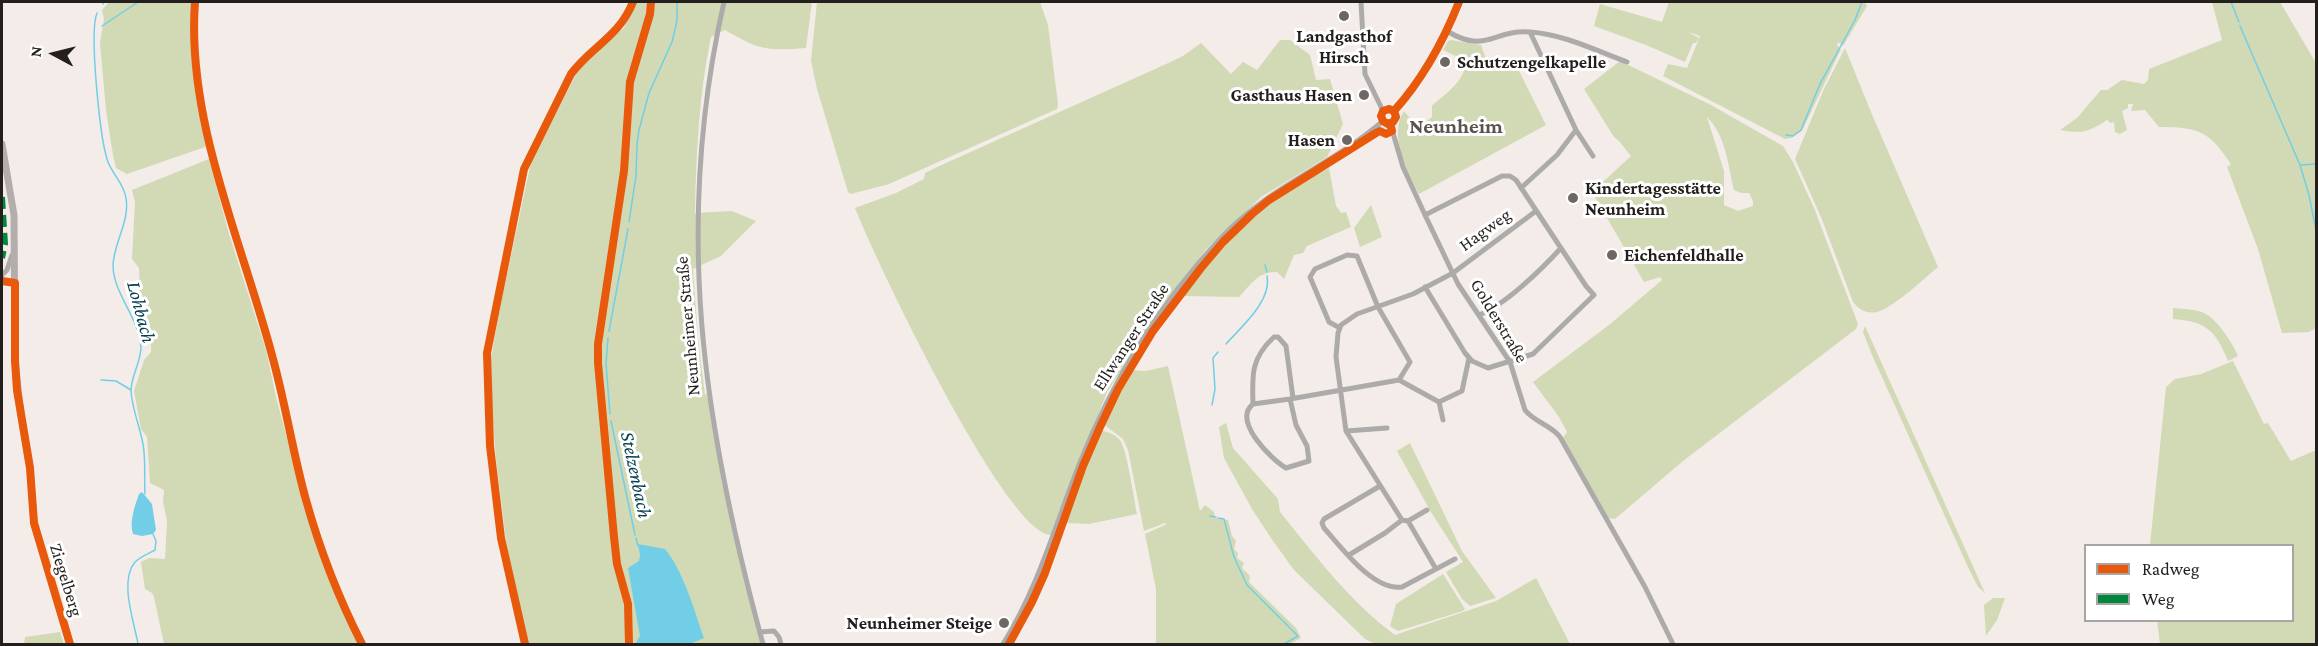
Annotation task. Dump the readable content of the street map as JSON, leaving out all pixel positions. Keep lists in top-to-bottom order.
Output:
{
  "streets": {
    "main road": ["Ziegelberg"],
    "street": [
      "Hagweg",
      "Golderstraße",
      "Neunheimer Straße",
      "Ellwanger Straße"
    ]
  },
  "crossings": [
    ["Hagweg", "Golderstraße"],
    ["Golderstraße", "Ellwanger Straße"]
  ],
  "districts": ["Neunheim"],
  "water": ["Lohbach", "Stelzenbach"],
  "places": [
    "Landgasthof Hirsch",
    "Schutzengelkapelle",
    "Gasthaus Hasen",
    "Hasen",
    "Kindertagesstätte Neunheim",
    "Eichenfeldhalle",
    "Neunheimer Steige"
  ],
  "legend": ["Radweg", "Weg"],
  "north": "left"
}
